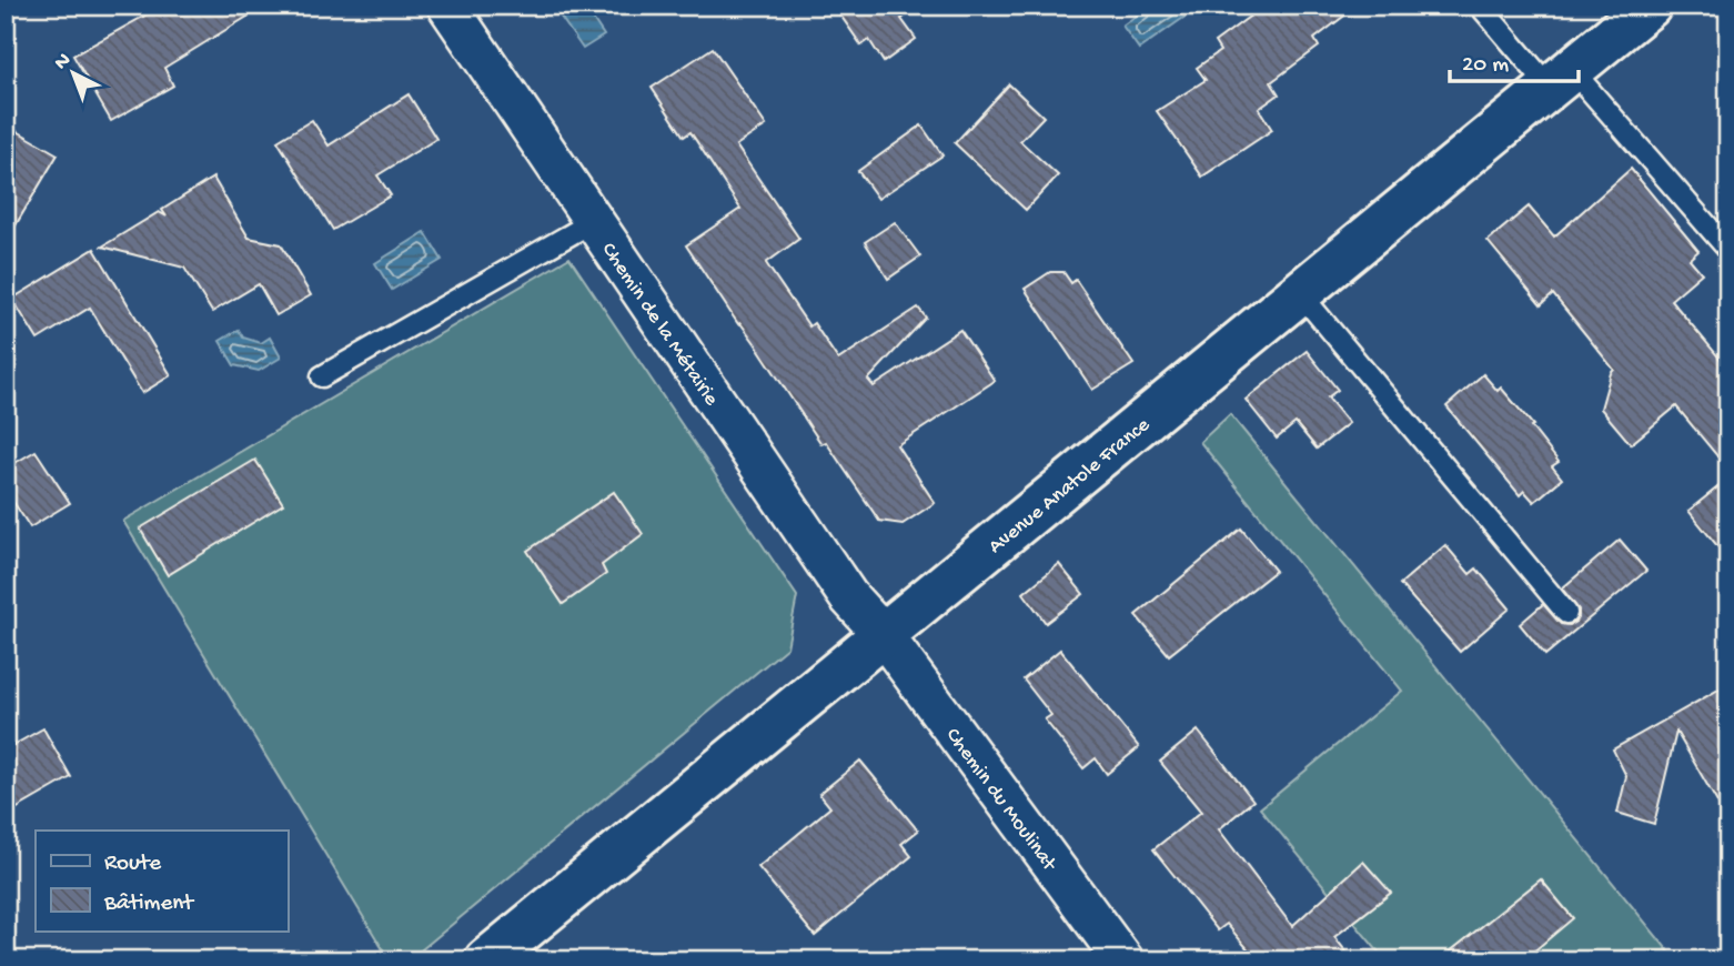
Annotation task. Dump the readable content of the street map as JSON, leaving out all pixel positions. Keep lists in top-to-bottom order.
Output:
{
  "streets": {
    "street": ["Chemin de la Métairie", "Avenue Anatole France", "Chemin du Moulinat"]
  },
  "crossings": [
    ["Chemin de la Métairie", "Avenue Anatole France"],
    ["Chemin de la Métairie", "Chemin du Moulinat"],
    ["Avenue Anatole France", "Chemin du Moulinat"]
  ],
  "legend": ["Route", "Bâtiment"],
  "scale_bar": "20 m",
  "north": "top left"
}
